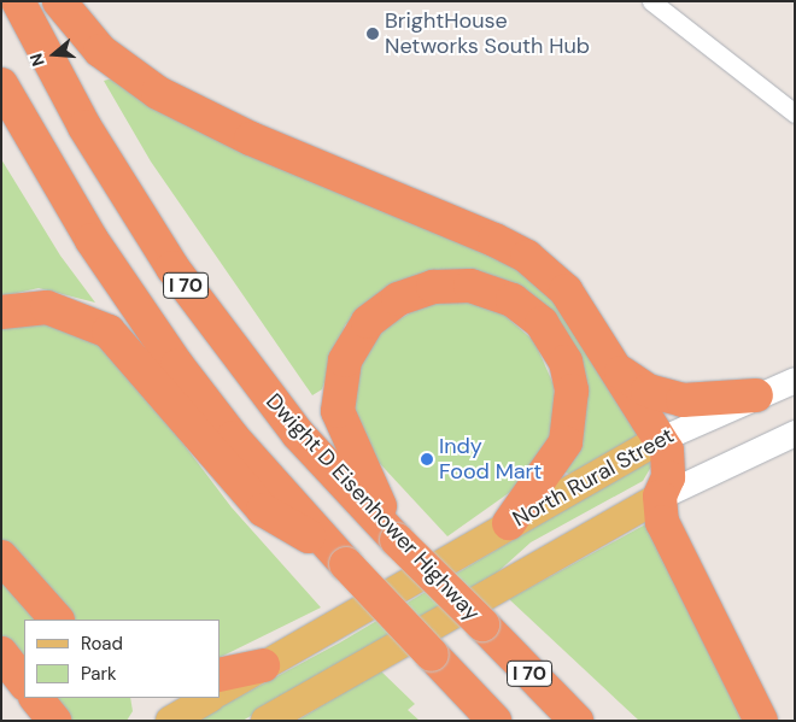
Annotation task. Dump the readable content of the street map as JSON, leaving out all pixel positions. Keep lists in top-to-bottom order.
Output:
{
  "streets": {
    "highway": ["I 70", "Dwight D Eisenhower Highway"],
    "main road": ["North Rural Street"]
  },
  "places": ["BrightHouse Networks South Hub", "Indy Food Mart"],
  "legend": ["Road", "Park"],
  "north": "left"
}
